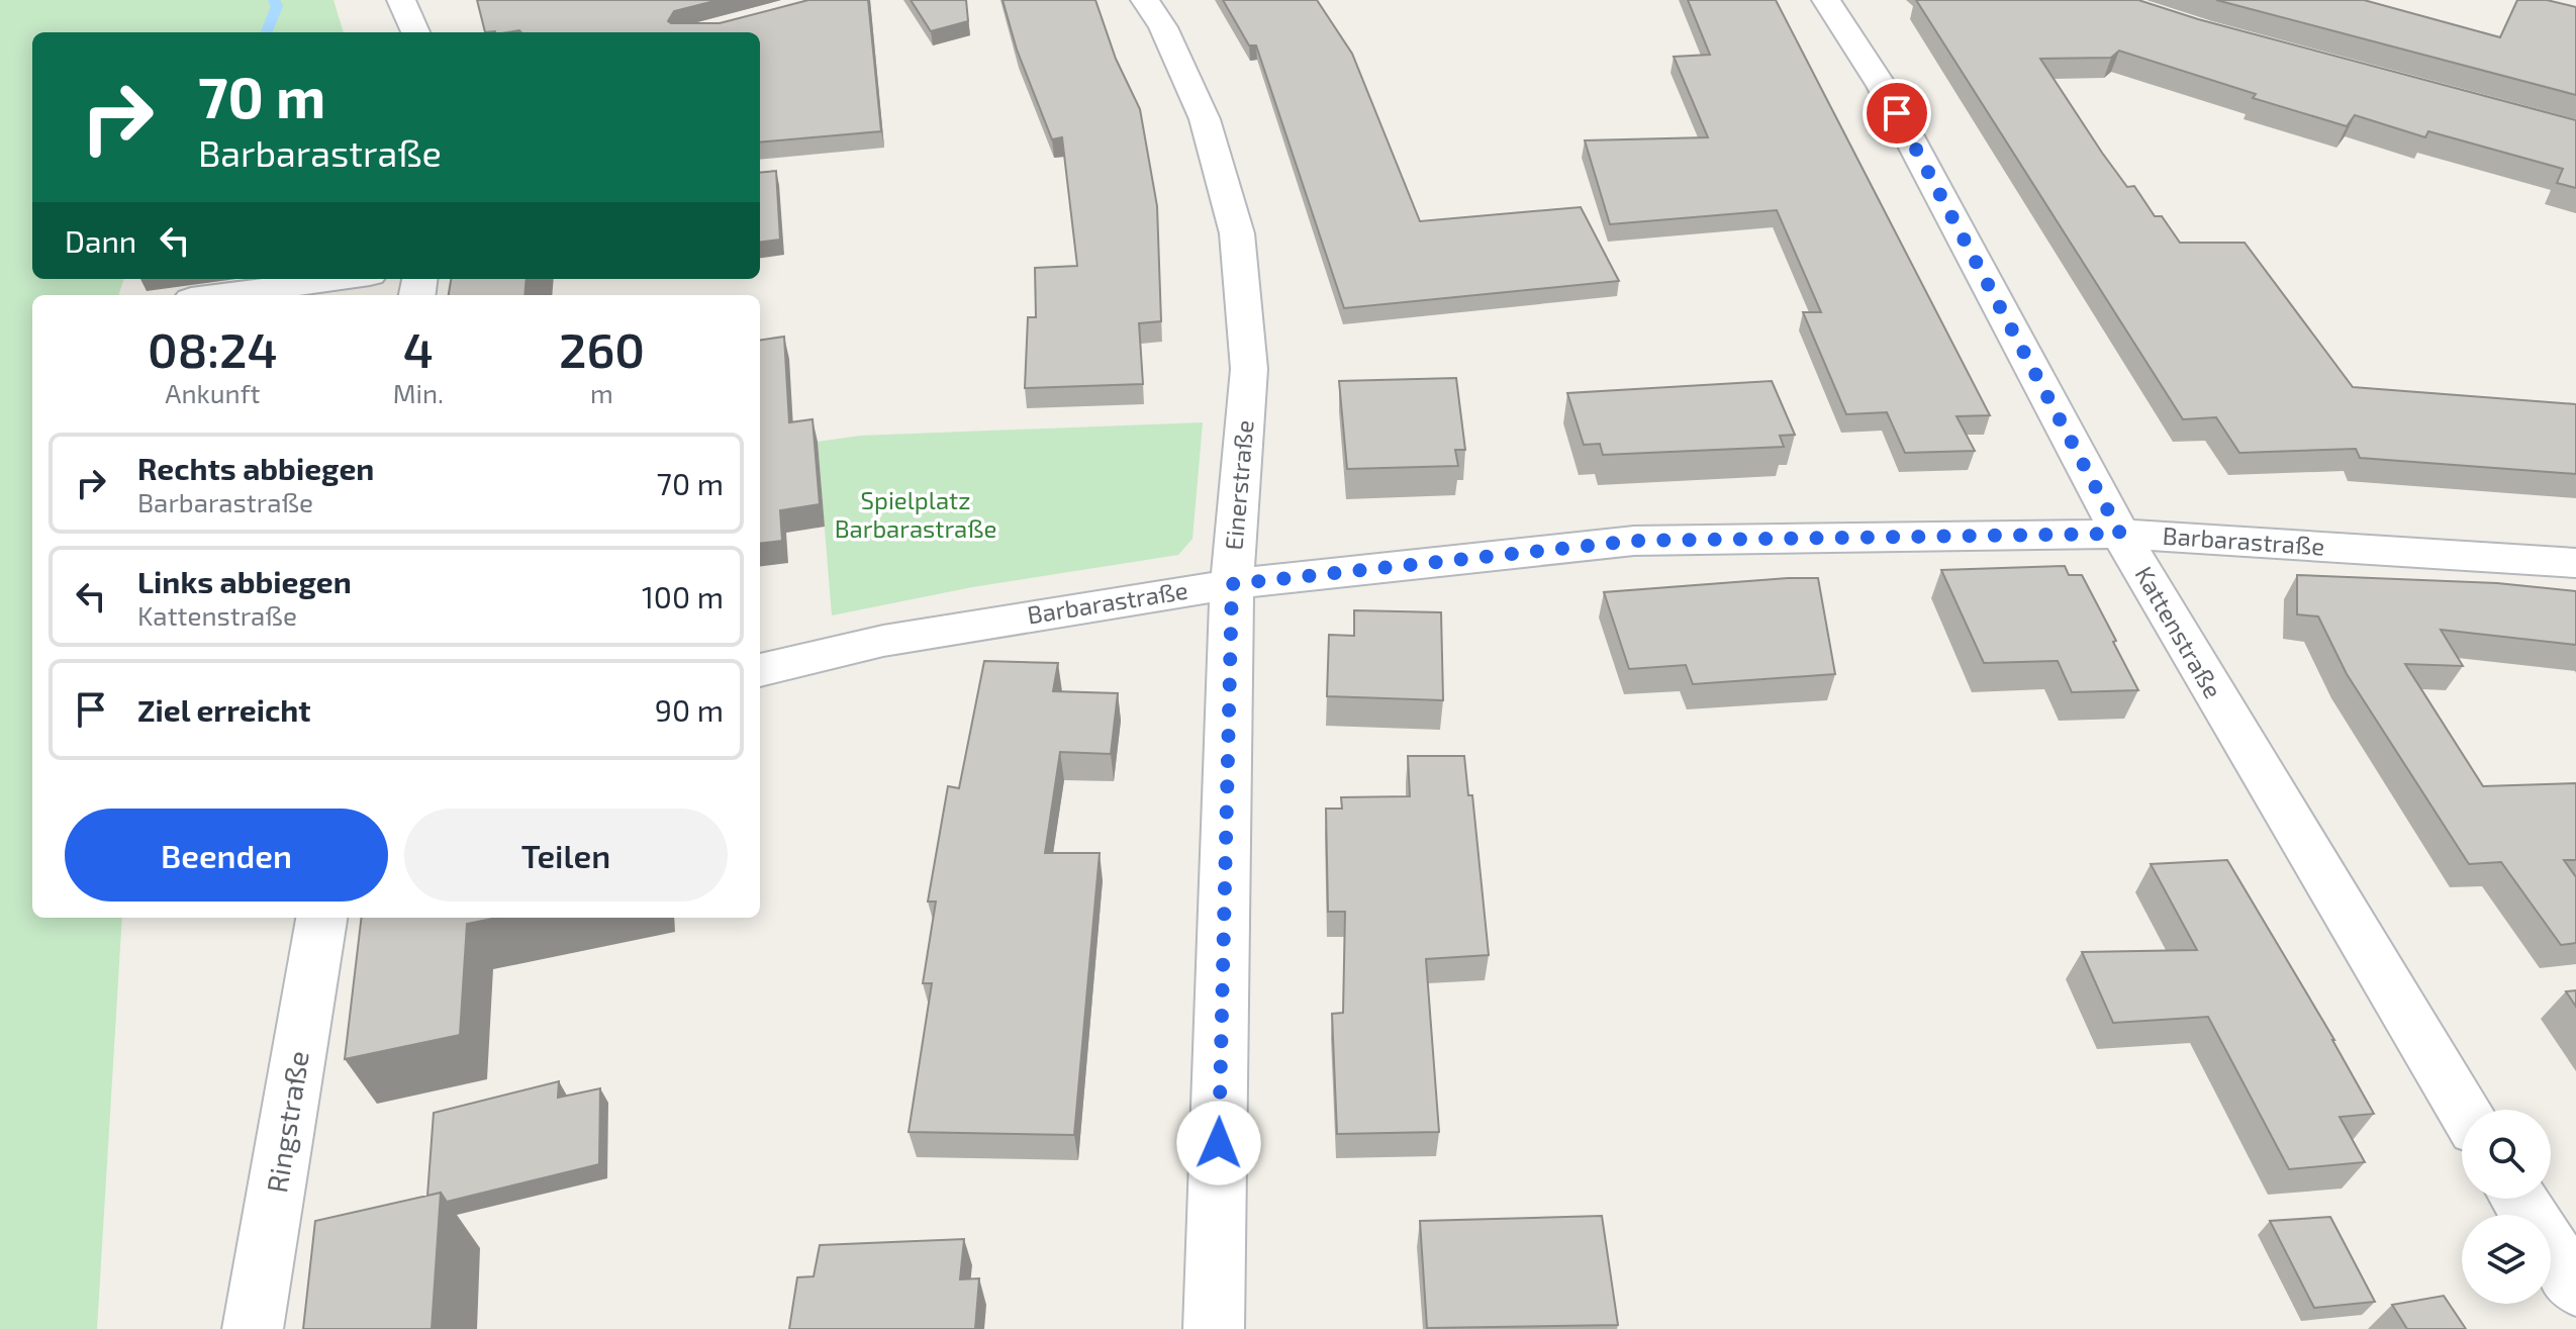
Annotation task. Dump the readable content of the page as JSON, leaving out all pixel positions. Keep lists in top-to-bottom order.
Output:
{
  "streets": {
    "street": [
      "Einerstraße",
      "Barbarastraße",
      "Kattenstraße",
      "Ringstraße"
    ]
  },
  "crossings": [
    ["Einerstraße", "Barbarastraße"],
    ["Barbarastraße", "Kattenstraße"]
  ],
  "parks": ["Spielplatz Barbarastraße"],
  "page": {
    "turn": ["70 m", "Barbarastraße"],
    "then": "Dann",
    "eta": [
      "08:24",
      "Ankunft",
      "4",
      "Min.",
      "260",
      "m"
    ],
    "list": [
      {
        "name": "Rechts abbiegen",
        "note": "Barbarastraße",
        "value": "70 m"
      },
      {
        "name": "Links abbiegen",
        "note": "Kattenstraße",
        "value": "100 m"
      },
      {
        "name": "Ziel erreicht",
        "value": "90 m"
      }
    ],
    "buttons": ["Beenden", "Teilen"]
  }
}
